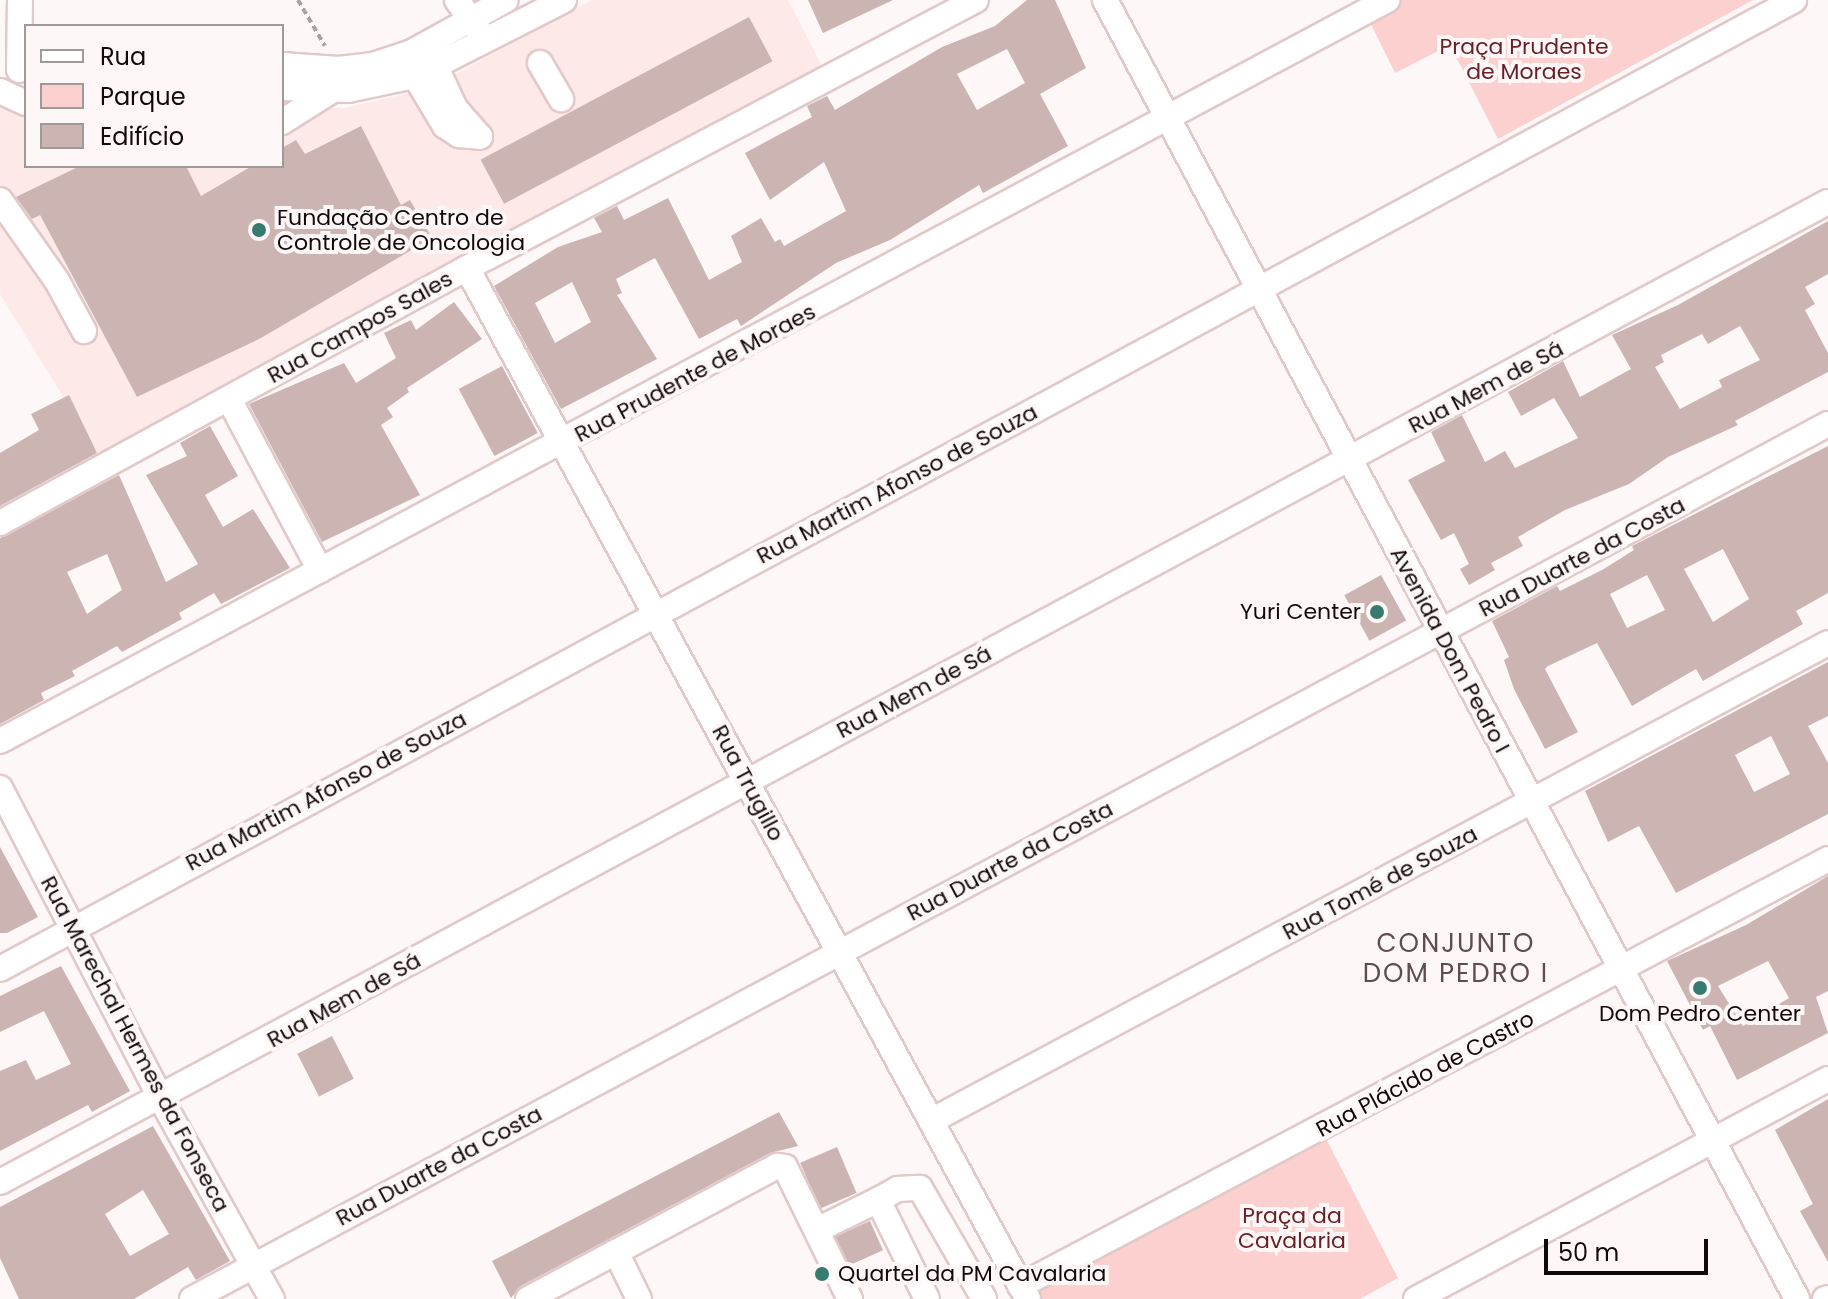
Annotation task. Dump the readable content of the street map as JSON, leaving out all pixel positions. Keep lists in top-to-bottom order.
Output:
{
  "streets": {
    "street": [
      "Rua Campos Sales",
      "Rua Prudente de Moraes",
      "Rua Mem de Sá",
      "Rua Martim Afonso de Souza",
      "Rua Duarte da Costa",
      "Avenida Dom Pedro I",
      "Rua Trugillo",
      "Rua Tomé de Souza",
      "Rua Marechal Hermes da Fonseca",
      "Rua Plácido de Castro"
    ]
  },
  "crossings": [
    ["Rua Campos Sales", "Rua Trugillo"],
    ["Rua Prudente de Moraes", "Avenida Dom Pedro I"],
    ["Rua Prudente de Moraes", "Rua Trugillo"],
    ["Rua Mem de Sá", "Avenida Dom Pedro I"],
    ["Rua Mem de Sá", "Rua Trugillo"],
    ["Rua Mem de Sá", "Rua Marechal Hermes da Fonseca"],
    ["Rua Martim Afonso de Souza", "Avenida Dom Pedro I"],
    ["Rua Martim Afonso de Souza", "Rua Trugillo"],
    ["Rua Martim Afonso de Souza", "Rua Marechal Hermes da Fonseca"],
    ["Rua Duarte da Costa", "Avenida Dom Pedro I"],
    ["Rua Duarte da Costa", "Rua Trugillo"],
    ["Rua Duarte da Costa", "Rua Marechal Hermes da Fonseca"],
    ["Avenida Dom Pedro I", "Rua Tomé de Souza"],
    ["Avenida Dom Pedro I", "Rua Plácido de Castro"],
    ["Rua Trugillo", "Rua Tomé de Souza"],
    ["Rua Trugillo", "Rua Plácido de Castro"]
  ],
  "districts": ["CONJUNTO DOM PEDRO I"],
  "parks": ["Praça Prudente de Moraes", "Praça da Cavalaria"],
  "places": [
    "Fundação Centro de Controle de Oncologia",
    "Yuri Center",
    "Dom Pedro Center",
    "Quartel da PM Cavalaria"
  ],
  "legend": ["Rua", "Parque", "Edifício"],
  "scale_bar": "50 m"
}
